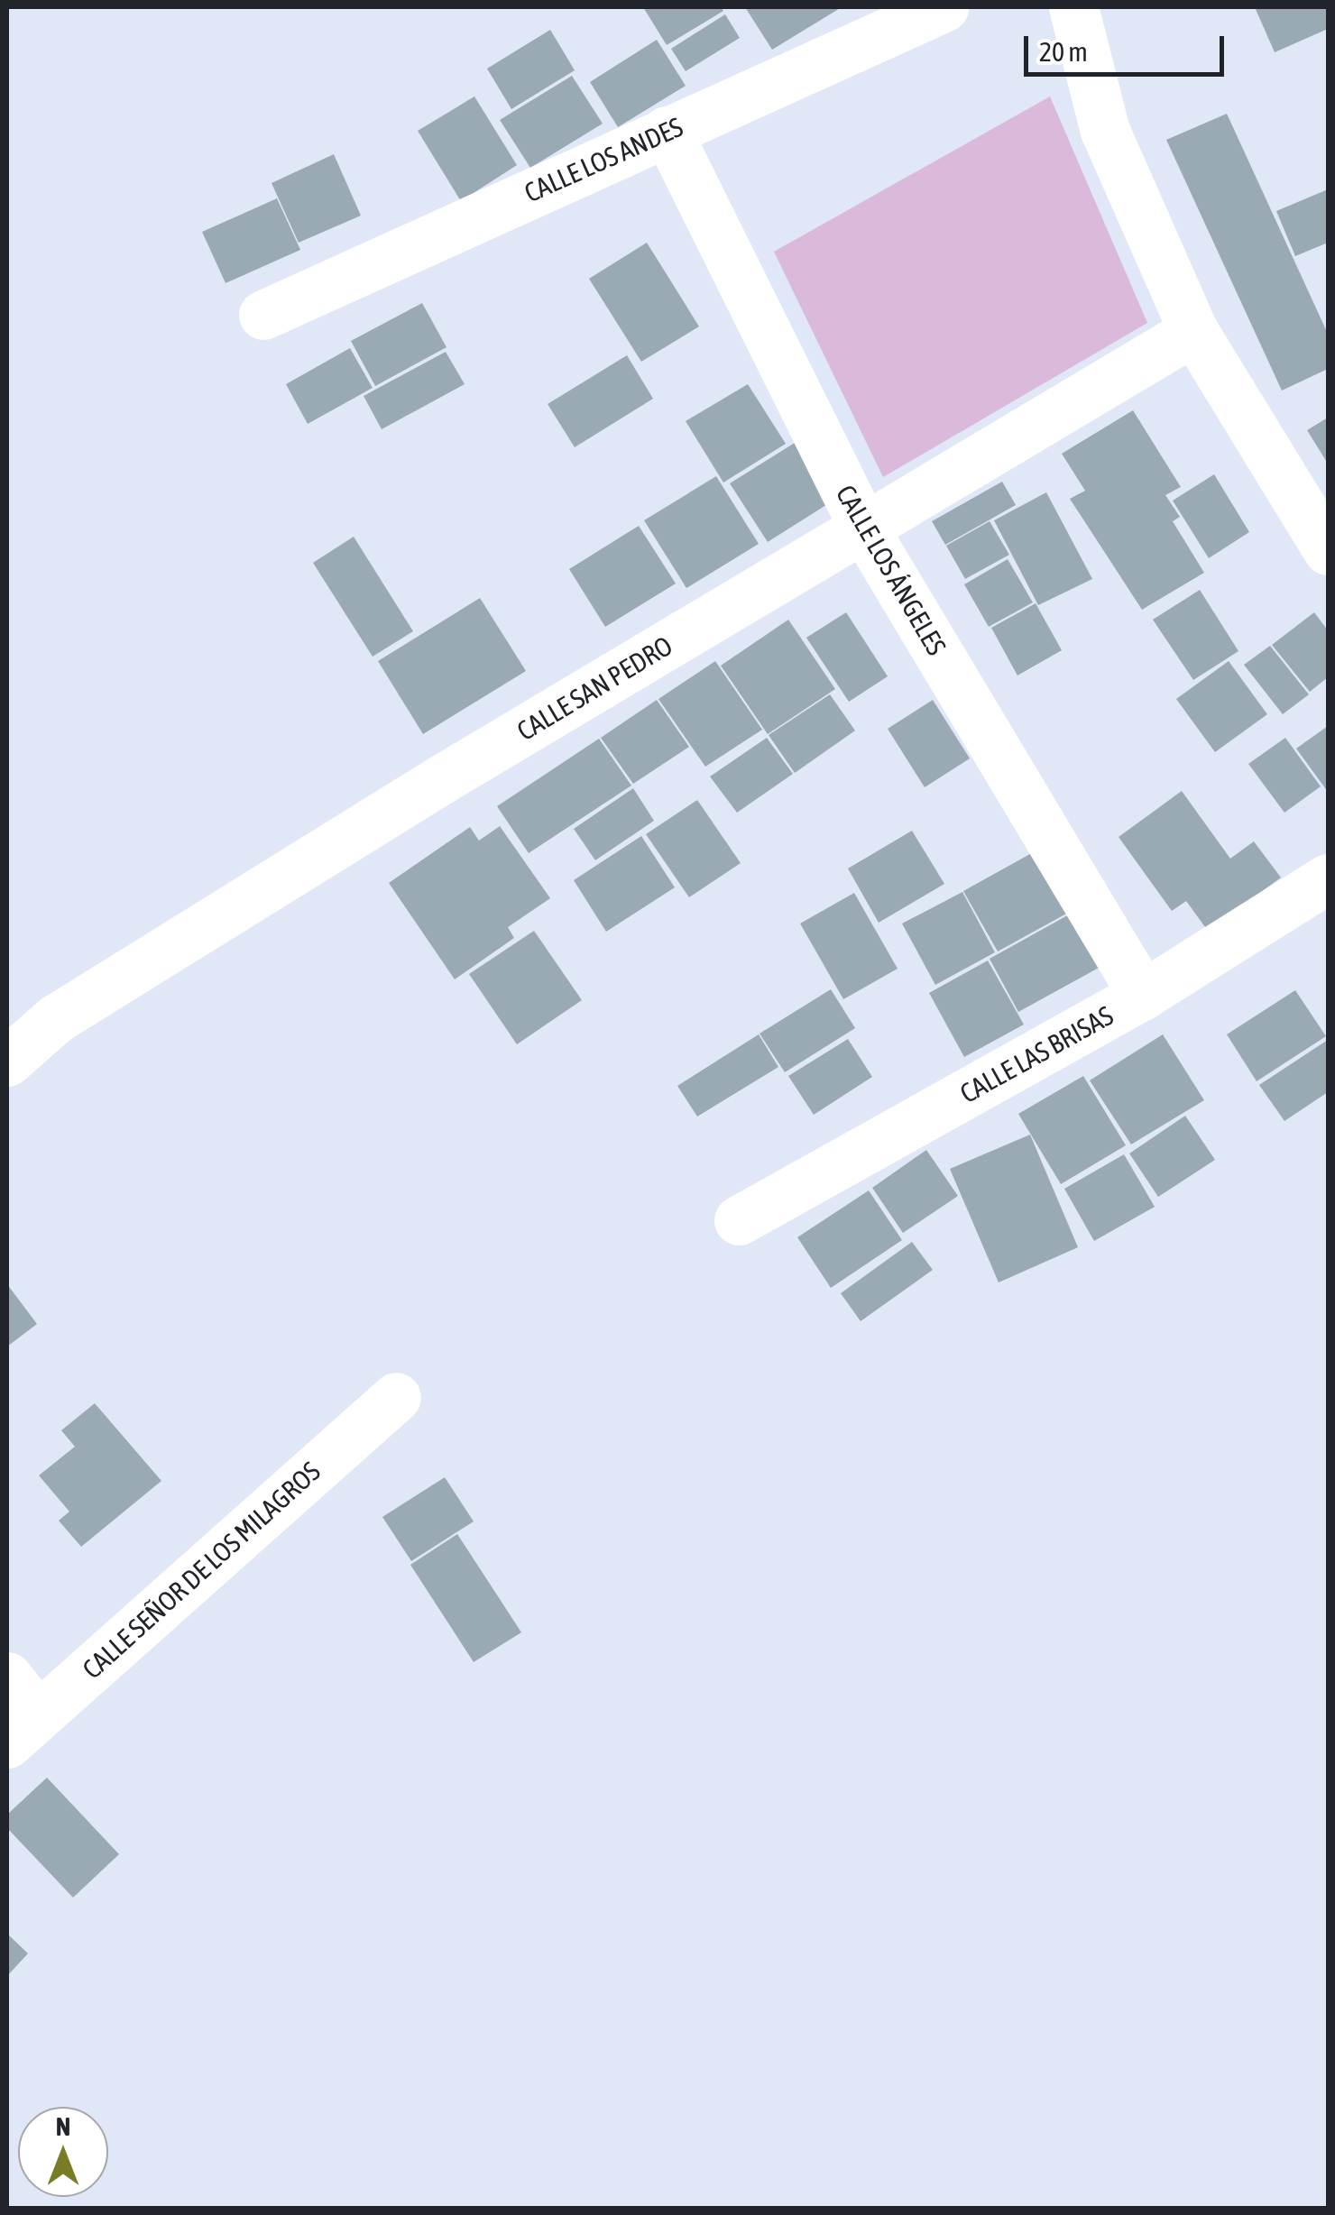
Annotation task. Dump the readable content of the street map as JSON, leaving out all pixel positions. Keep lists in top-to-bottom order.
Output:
{
  "streets": {
    "street": [
      "CALLE LOS ANDES",
      "CALLE LOS ÁNGELES",
      "CALLE SAN PEDRO",
      "CALLE LAS BRISAS",
      "CALLE SEÑOR DE LOS MILAGROS"
    ]
  },
  "crossings": [
    ["CALLE LOS ANDES", "CALLE LOS ÁNGELES"],
    ["CALLE LOS ÁNGELES", "CALLE SAN PEDRO"],
    ["CALLE LOS ÁNGELES", "CALLE LAS BRISAS"]
  ],
  "scale_bar": "20 m",
  "north": "top"
}
